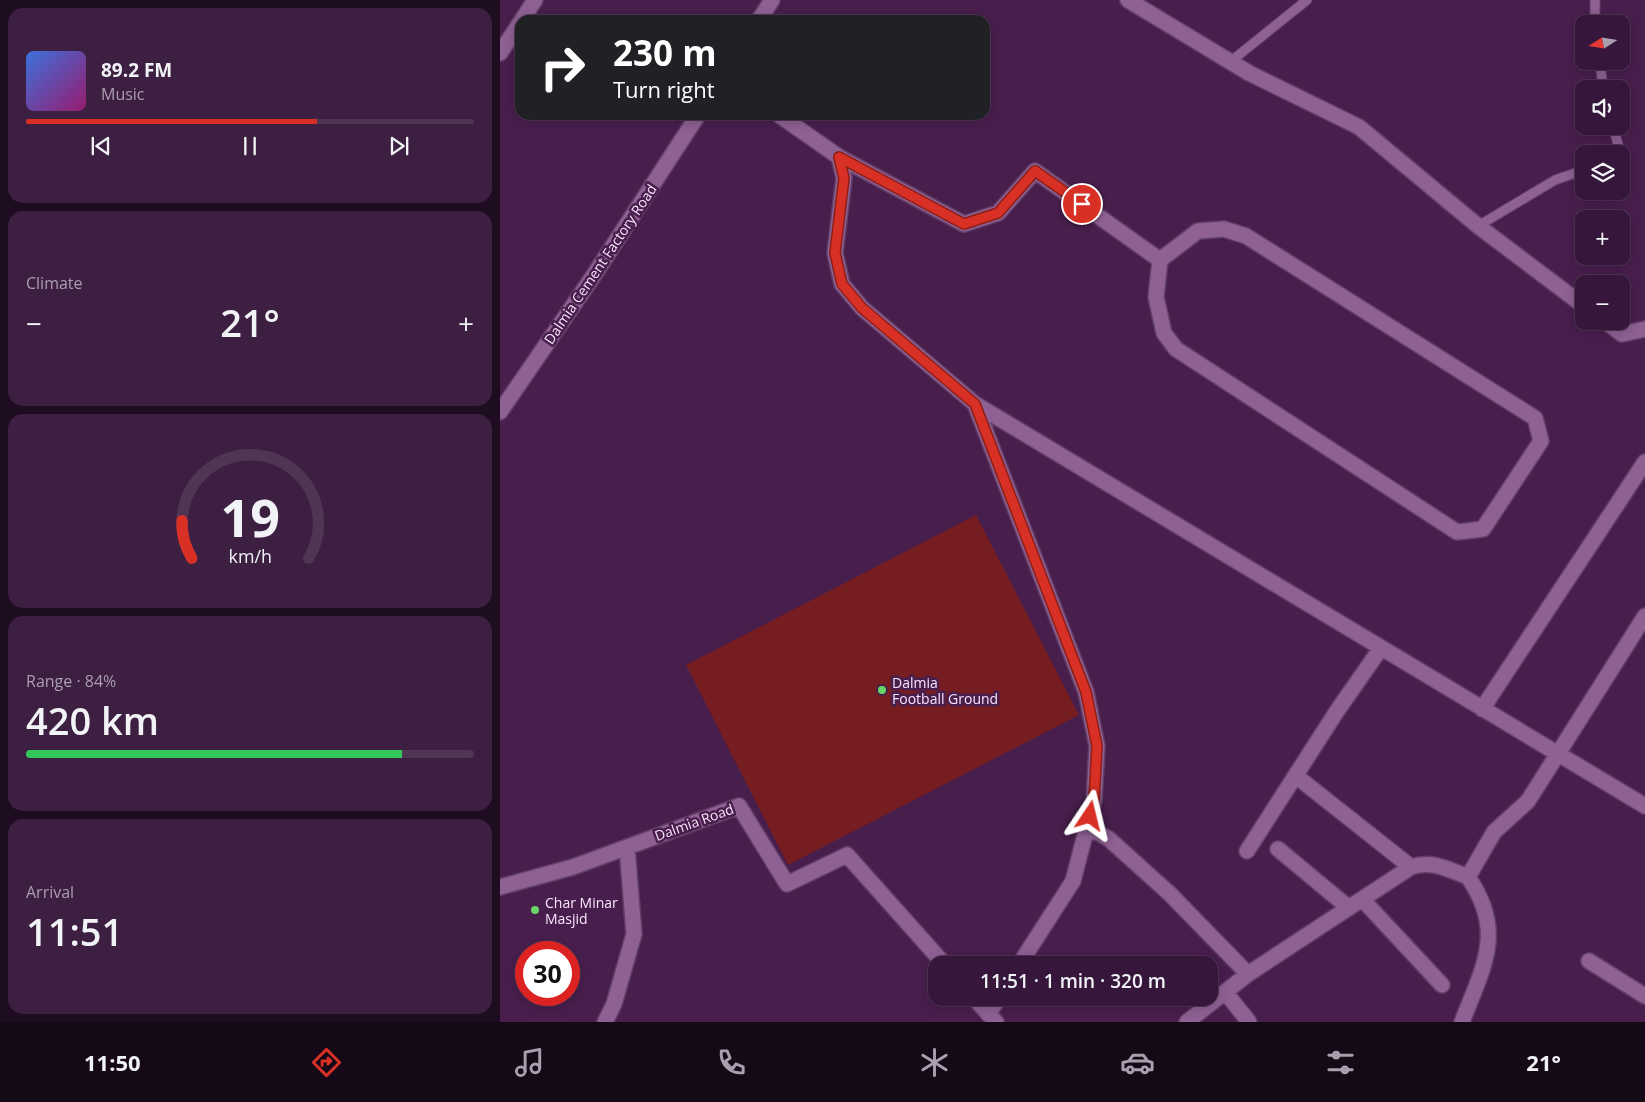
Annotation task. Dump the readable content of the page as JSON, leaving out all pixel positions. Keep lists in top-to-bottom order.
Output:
{
  "streets": {
    "street": ["Dalmia Cement Factory Road", "Dalmia Road"]
  },
  "places": ["Dalmia Football Ground", "Char Minar Masjid"],
  "north": "left",
  "page": {
    "map_buttons": ["+", "−"],
    "turn": ["230 m", "Turn right"],
    "song": ["89.2 FM", "Music"],
    "tile": [
      "Climate",
      ["Range · 84%", "420 km"],
      ["Arrival", "11:51"]
    ],
    "heat": ["−", "21°", "+"],
    "limit": "30",
    "trip": "11:51 · 1 min · 320 m",
    "tabs": ["11:50", "21°"],
    "gauge": ["19", "km/h"]
  }
}
